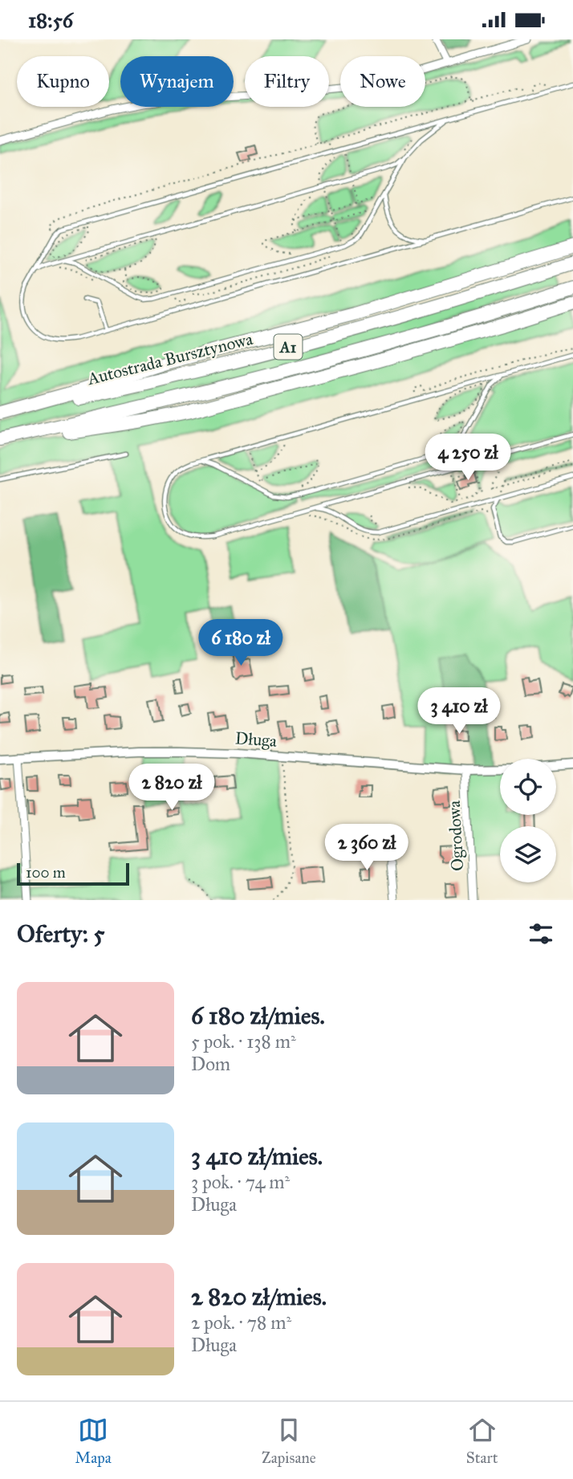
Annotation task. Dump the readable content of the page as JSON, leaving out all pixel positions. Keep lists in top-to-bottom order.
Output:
{
  "streets": {
    "highway": ["A1", "Autostrada Bursztynowa"],
    "street": ["Długa", "Ogrodowa"]
  },
  "crossings": [
    ["Długa", "Ogrodowa"]
  ],
  "scale_bar": "100 m",
  "page": {
    "status": "18:56",
    "chip": [
      "Kupno",
      "Wynajem",
      "Filtry",
      "Nowe"
    ],
    "price": [
      "4 250 zł",
      "6 180 zł",
      "3 410 zł",
      "2 820 zł",
      "2 360 zł"
    ],
    "scale": "100 m",
    "heading": "Oferty: 5",
    "list": [
      {
        "name": "6 180 zł/mies.",
        "note": "5 pok. · 138 m² · Dom"
      },
      {
        "name": "3 410 zł/mies.",
        "note": "3 pok. · 74 m² · Długa"
      },
      {
        "name": "2 820 zł/mies.",
        "note": "2 pok. · 78 m² · Długa"
      }
    ],
    "tabs": ["Mapa", "Zapisane", "Start"]
  }
}
